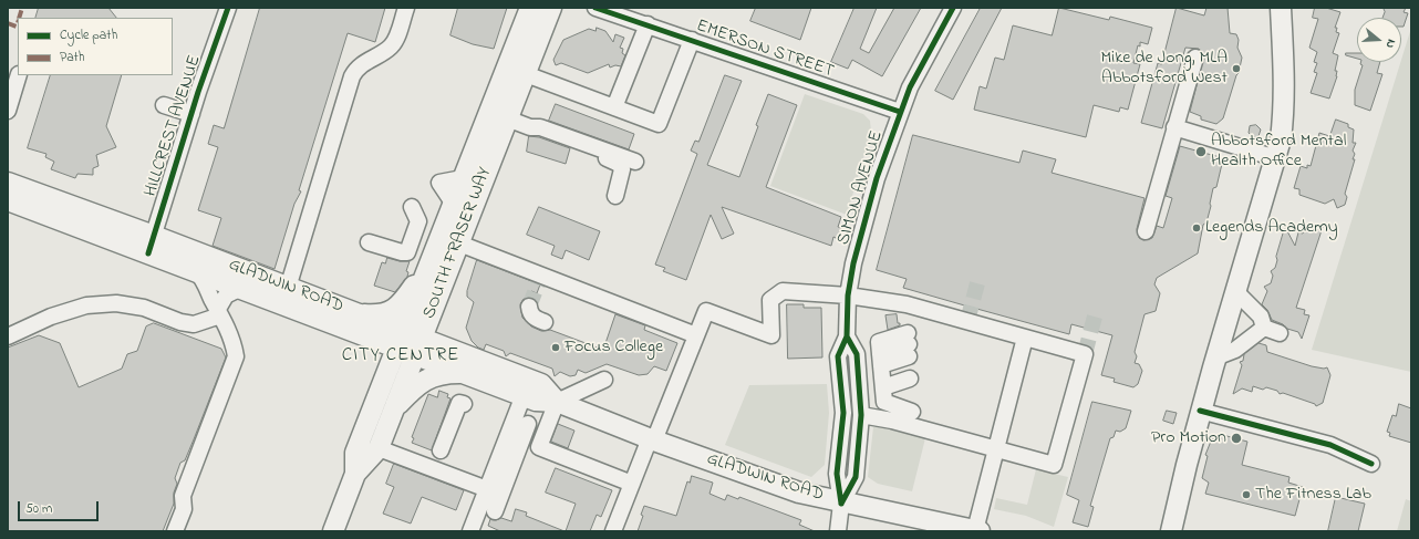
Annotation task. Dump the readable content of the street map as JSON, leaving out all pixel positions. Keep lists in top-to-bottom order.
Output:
{
  "streets": {
    "main road": ["SOUTH FRASER WAY", "GLADWIN ROAD"],
    "street": ["EMERSON STREET", "HILLCREST AVENUE", "SIMON AVENUE"]
  },
  "crossings": [
    ["EMERSON STREET", "SIMON AVENUE"],
    ["HILLCREST AVENUE", "GLADWIN ROAD"],
    ["SIMON AVENUE", "GLADWIN ROAD"],
    ["SOUTH FRASER WAY", "GLADWIN ROAD"]
  ],
  "districts": ["CITY CENTRE"],
  "places": [
    "Mike de Jong, MLA Abbotsford West",
    "Abbotsford Mental Health Office",
    "Legends Academy",
    "Focus College",
    "Pro Motion",
    "The Fitness Lab"
  ],
  "legend": ["Cycle path", "Path"],
  "scale_bar": "50 m",
  "north": "right"
}
